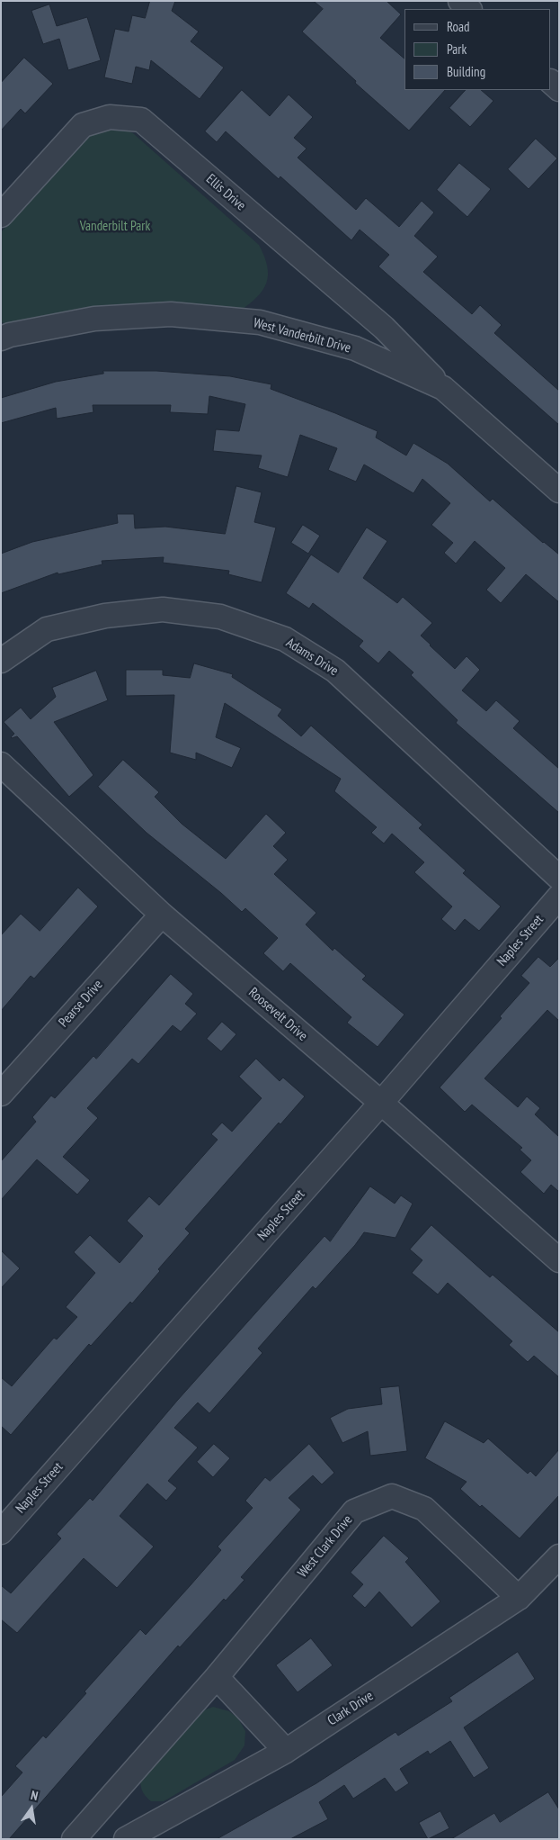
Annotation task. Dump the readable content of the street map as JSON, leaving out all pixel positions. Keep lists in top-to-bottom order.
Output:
{
  "streets": {
    "street": [
      "Ellis Drive",
      "West Vanderbilt Drive",
      "Adams Drive",
      "Naples Street",
      "Pearse Drive",
      "Roosevelt Drive",
      "West Clark Drive",
      "Clark Drive"
    ]
  },
  "crossings": [
    ["Ellis Drive", "West Vanderbilt Drive"],
    ["Naples Street", "Roosevelt Drive"],
    ["Pearse Drive", "Roosevelt Drive"],
    ["West Clark Drive", "Clark Drive"]
  ],
  "parks": ["Vanderbilt Park"],
  "legend": ["Road", "Park", "Building"],
  "north": "top"
}
